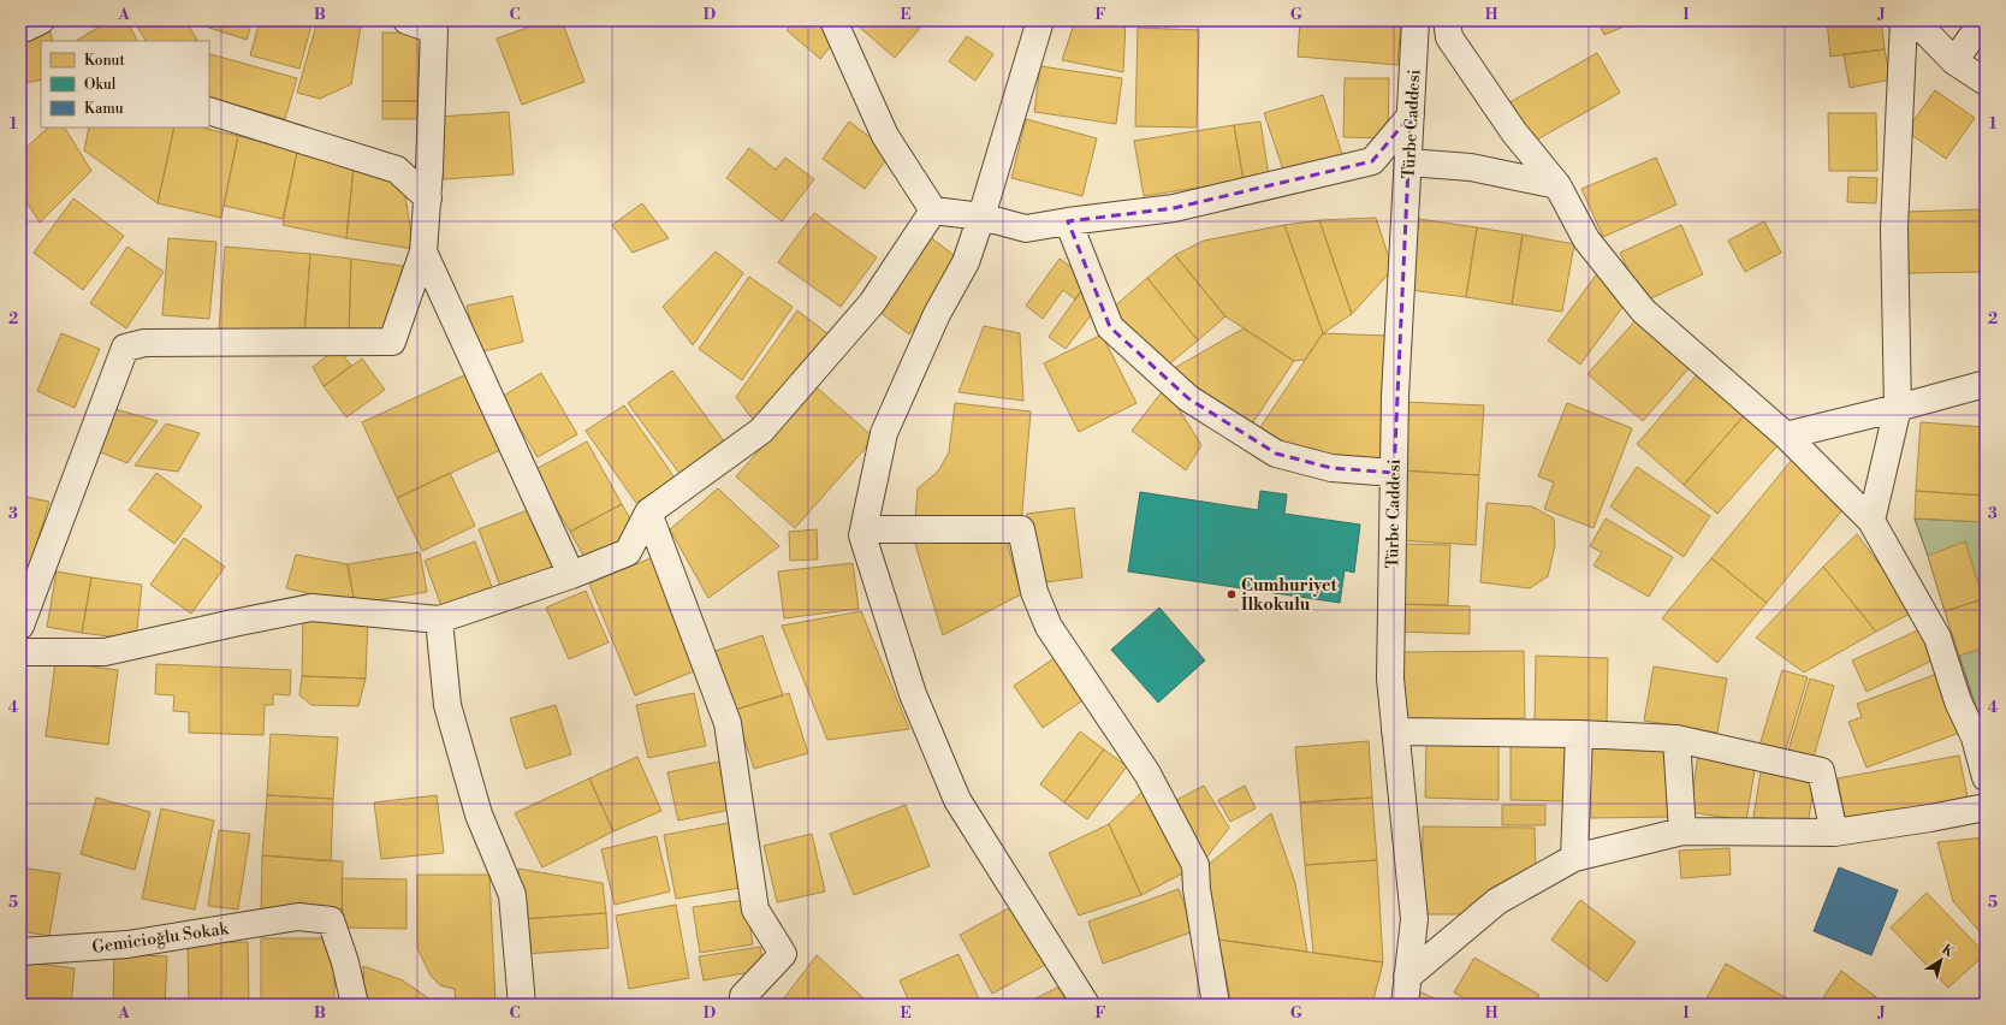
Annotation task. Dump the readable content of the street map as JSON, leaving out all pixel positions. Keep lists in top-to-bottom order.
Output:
{
  "streets": {
    "street": ["Türbe Caddesi", "Gemicioğlu Sokak"]
  },
  "places": ["Cumhuriyet İlkokulu"],
  "legend": ["Konut", "Okul", "Kamu"],
  "north": "top right",
  "grid": {
    "columns": [
      "A",
      "B",
      "C",
      "D",
      "E",
      "F",
      "G",
      "H",
      "I",
      "J"
    ],
    "rows": [
      "1",
      "2",
      "3",
      "4",
      "5"
    ]
  }
}
